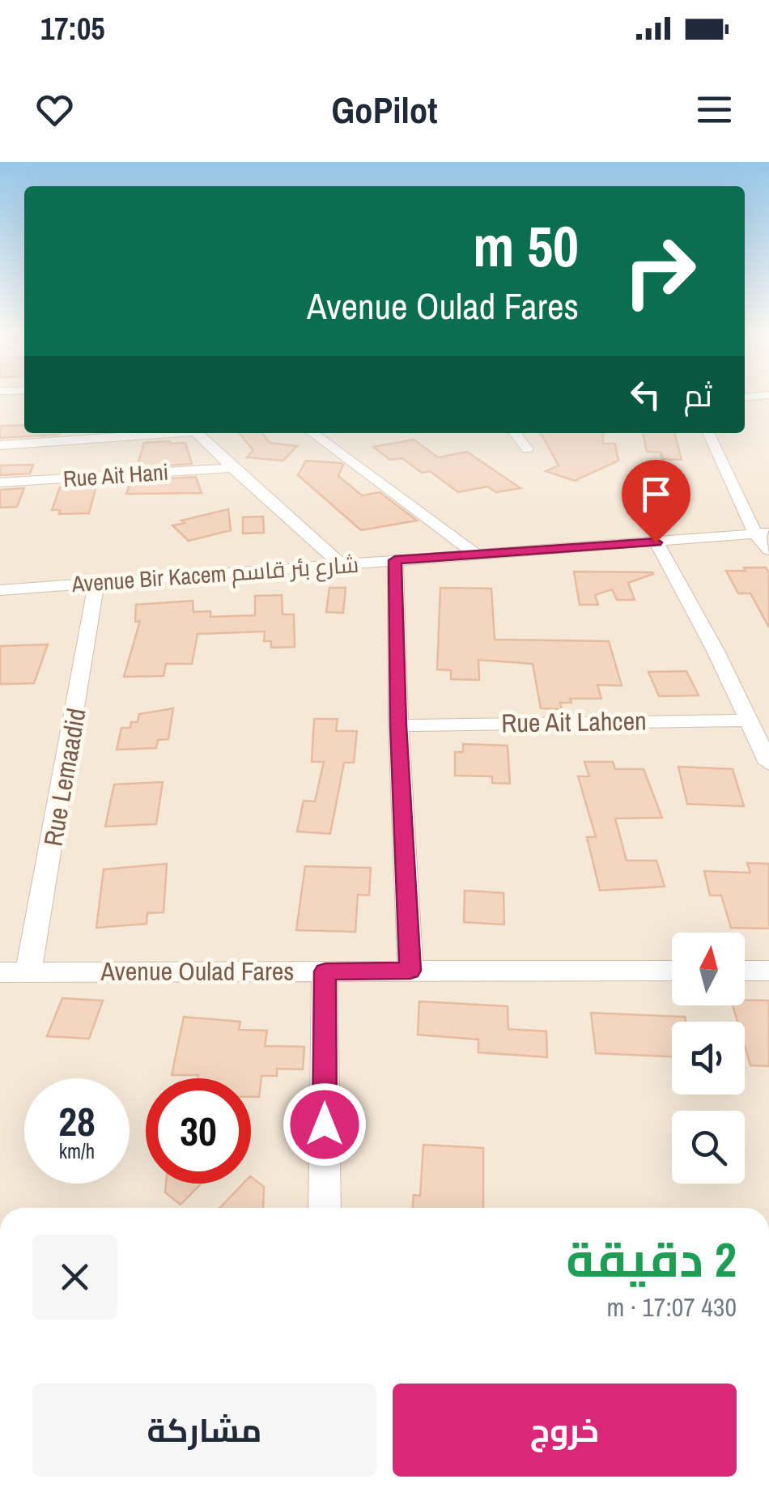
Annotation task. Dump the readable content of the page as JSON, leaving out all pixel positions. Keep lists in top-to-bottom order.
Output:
{
  "streets": {
    "street": [
      "Rue Ait Hani",
      "Avenue Bir Kacem شارع بئر قاسم",
      "Rue Ait Lahcen",
      "Rue Lemaadid",
      "Avenue Oulad Fares"
    ]
  },
  "crossings": [
    ["Avenue Bir Kacem شارع بئر قاسم", "Rue Lemaadid"],
    ["Rue Lemaadid", "Avenue Oulad Fares"]
  ],
  "north": "top",
  "page": {
    "status": "17:05",
    "header": "GoPilot",
    "turn": ["50 m", "Avenue Oulad Fares"],
    "then": "ثم",
    "speed": "28 km/h",
    "limit": "30",
    "heading": ["2 دقيقة", "430 m · 17:07"],
    "buttons": ["خروج", "مشاركة"]
  }
}
